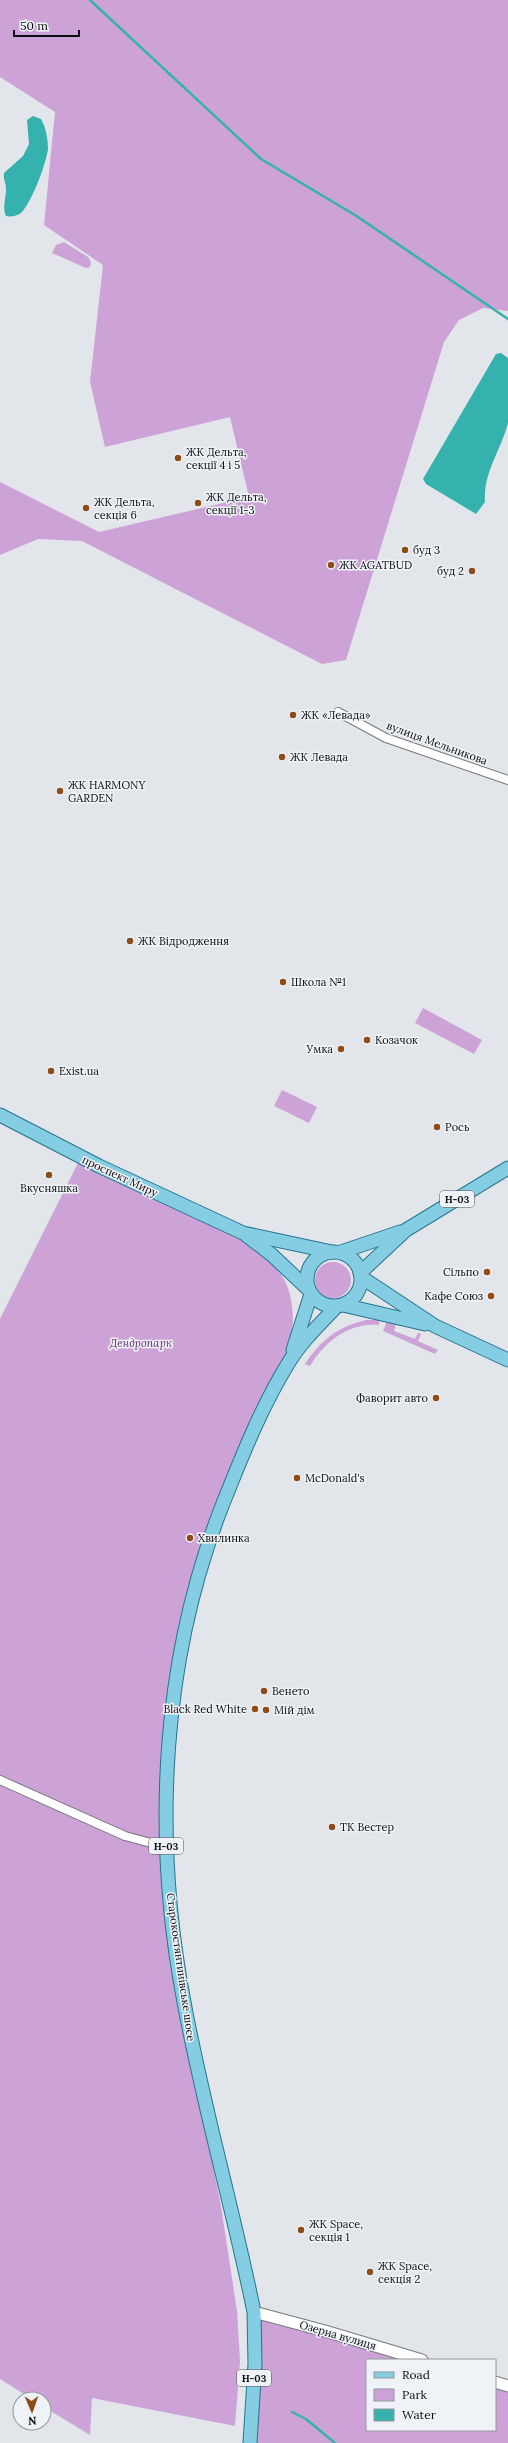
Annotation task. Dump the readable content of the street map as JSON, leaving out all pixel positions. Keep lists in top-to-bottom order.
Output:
{
  "streets": {
    "main road": ["проспект Миру", "Н-03", "Старокостянтинівське шосе"],
    "street": ["вулиця Мельникова", "Озерна вулиця"]
  },
  "crossings": [
    ["проспект Миру", "Н-03"],
    ["Н-03", "Старокостянтинівське шосе"],
    ["Старокостянтинівське шосе", "Озерна вулиця"]
  ],
  "parks": ["Дендропарк"],
  "places": [
    "ЖК Дельта, секції 4 і 5",
    "ЖК Дельта, секції 1-3",
    "ЖК Дельта, секція 6",
    "буд 3",
    "ЖК AGATBUD",
    "буд 2",
    "ЖК «Левада»",
    "ЖК Левада",
    "ЖК HARMONY GARDEN",
    "ЖК Відродження",
    "Школа №1",
    "Козачок",
    "Умка",
    "Exist.ua",
    "Рось",
    "Вкусняшка",
    "Сільпо",
    "Кафе Союз",
    "Фаворит авто",
    "McDonald's",
    "Хвилинка",
    "Венето",
    "Black Red White",
    "Мій дім",
    "ТК Вестер",
    "ЖК Space, секція 1",
    "ЖК Space, секція 2"
  ],
  "legend": ["Road", "Park", "Water"],
  "scale_bar": "50 m",
  "north": "bottom"
}
